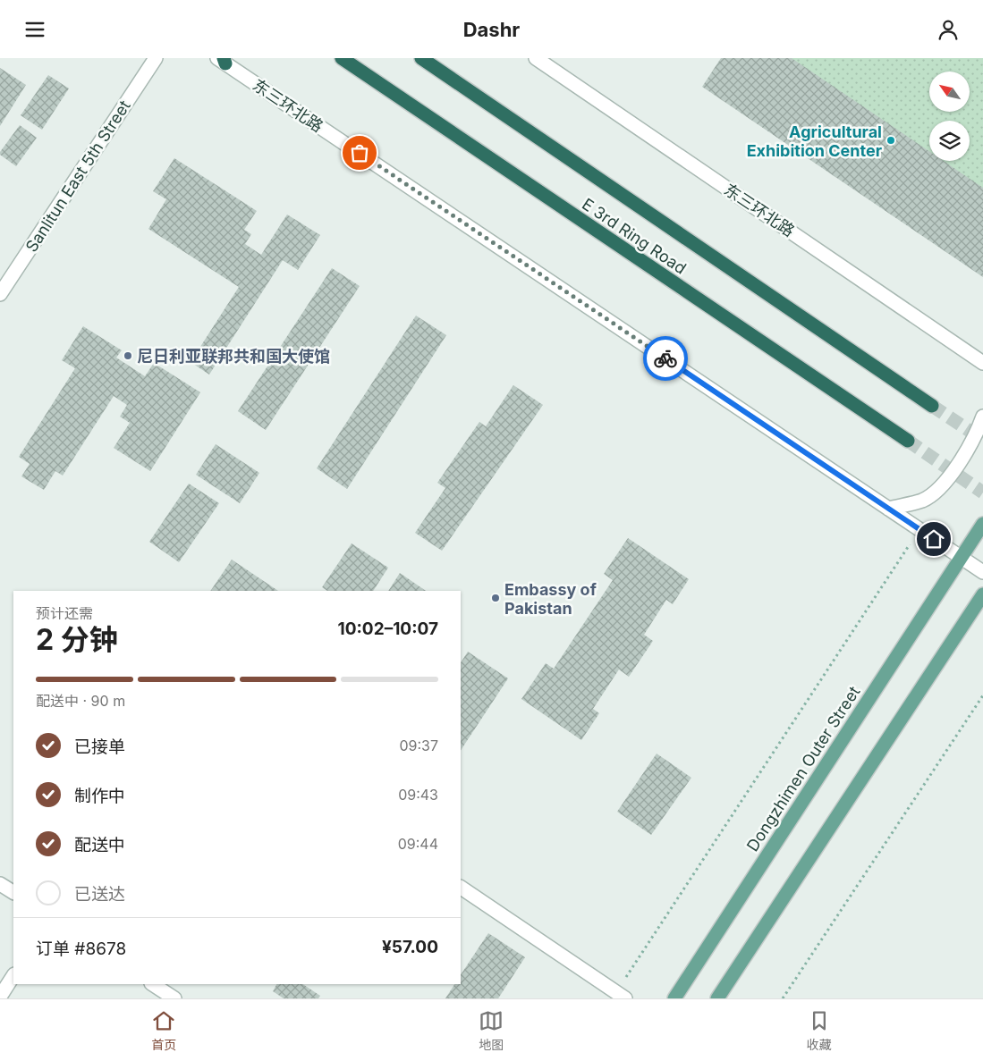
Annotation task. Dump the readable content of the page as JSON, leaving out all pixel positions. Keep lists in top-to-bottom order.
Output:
{
  "streets": {
    "highway": ["E 3rd Ring Road"],
    "main road": ["Dongzhimen Outer Street"],
    "street": ["东三环北路", "Sanlitun East 5th Street"]
  },
  "crossings": [
    ["东三环北路", "Dongzhimen Outer Street"]
  ],
  "places": ["Agricultural Exhibition Center", "尼日利亚联邦共和国大使馆", "Embassy of Pakistan"],
  "north": "top left",
  "page": {
    "header": "Dashr",
    "heading": ["2 分钟", "预计还需", "10:02–10:07"],
    "panel": ["订单 #8678", "¥57.00"],
    "bar": "配送中 · 90 m",
    "list": [
      ["已接单", "09:37"],
      ["制作中", "09:43"],
      ["配送中", "09:44"],
      "已送达"
    ],
    "tabs": ["首页", "地图", "收藏"]
  }
}
